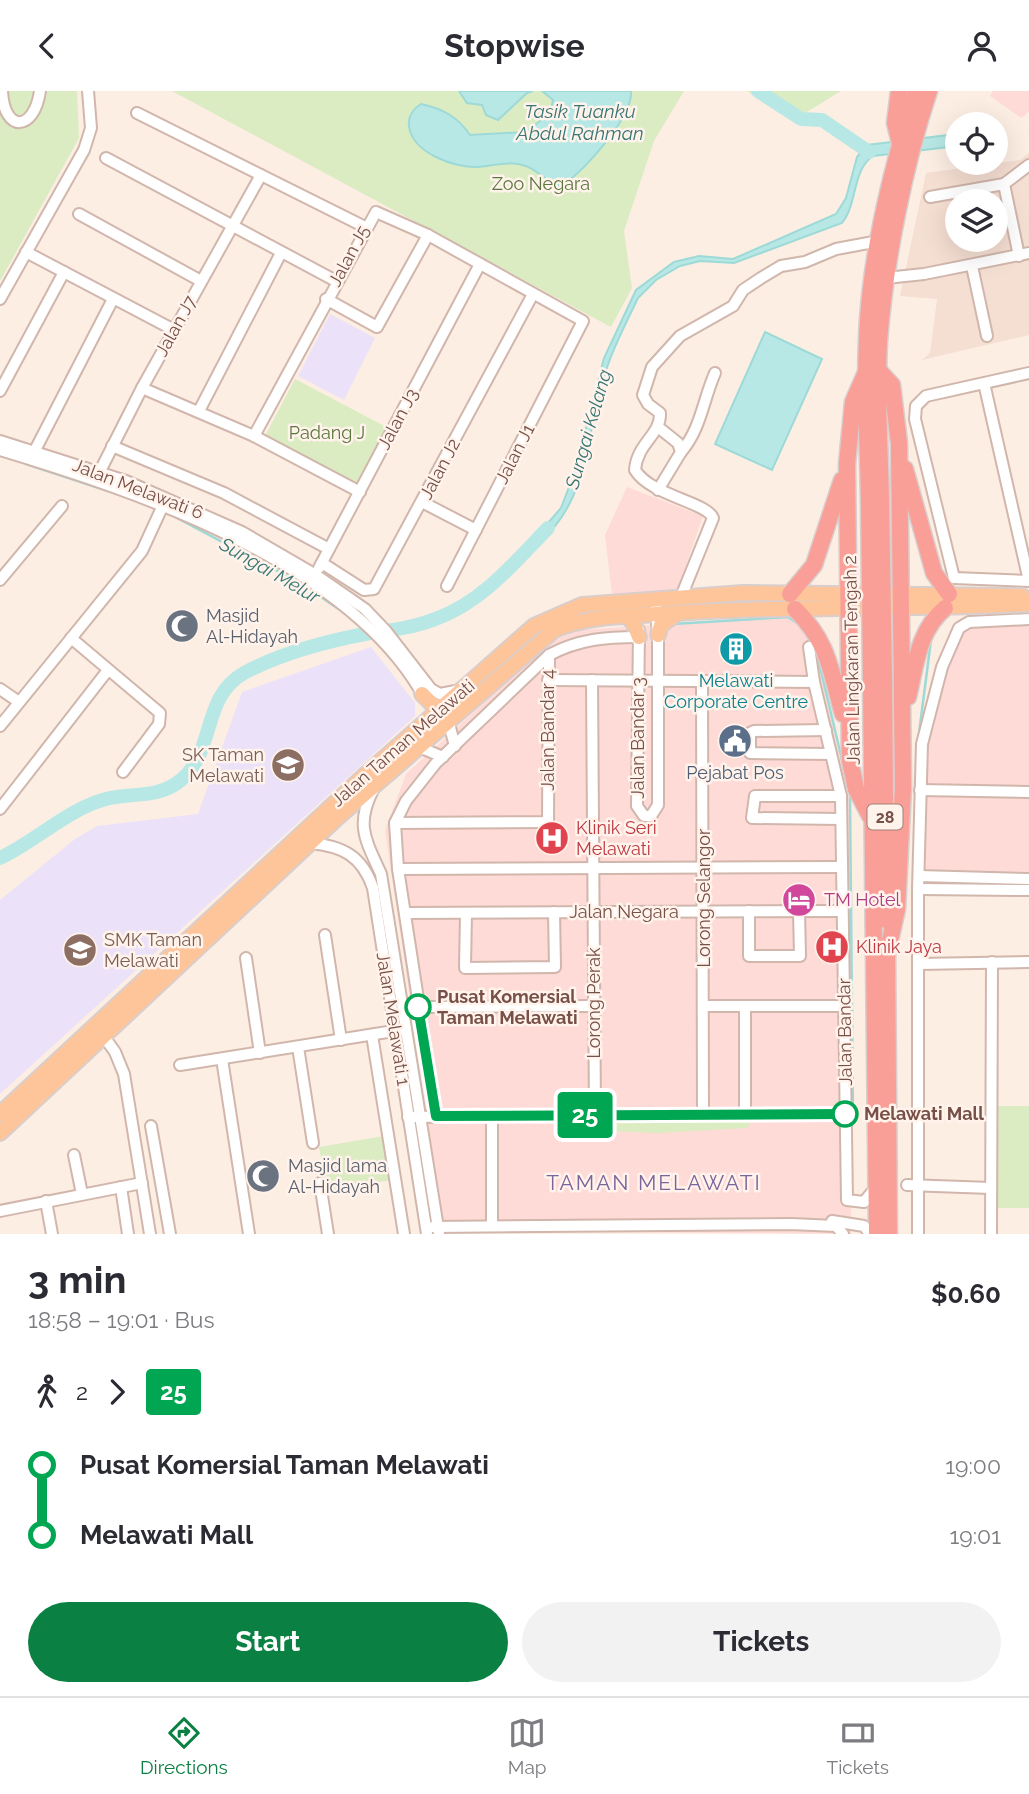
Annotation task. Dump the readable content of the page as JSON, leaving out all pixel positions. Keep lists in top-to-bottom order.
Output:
{
  "streets": {
    "highway": ["Jalan Lingkaran Tengah 2", "28"],
    "main road": ["Jalan Taman Melawati"],
    "street": [
      "Jalan J5",
      "Jalan J7",
      "Jalan J3",
      "Jalan J1",
      "Jalan J2",
      "Jalan Melawati 6",
      "Jalan Bandar 4",
      "Jalan Bandar 3",
      "Lorong Selangor",
      "Jalan Negara",
      "Lorong Perak",
      "Jalan Melawati 1",
      "Jalan Bandar"
    ]
  },
  "crossings": [
    ["Jalan J5", "Jalan J3"],
    ["Jalan J5", "Jalan J1"],
    ["Jalan J5", "Jalan J2"],
    ["Jalan J7", "Jalan Melawati 6"],
    ["Jalan J3", "Jalan J2"],
    ["Jalan J3", "Jalan Melawati 6"],
    ["Jalan Melawati 6", "Jalan Taman Melawati"],
    ["Jalan Lingkaran Tengah 2", "Jalan Bandar"],
    ["Jalan Bandar 3", "Jalan Taman Melawati"],
    ["Jalan Taman Melawati", "Jalan Melawati 1"],
    ["Lorong Selangor", "Jalan Negara"],
    ["Jalan Negara", "Lorong Perak"],
    ["Jalan Negara", "Jalan Bandar"]
  ],
  "districts": ["TAMAN MELAWATI"],
  "water": ["Tasik Tuanku Abdul Rahman", "Sungai Kelang", "Sungai Melur"],
  "parks": ["Zoo Negara", "Padang J"],
  "places": {
    "mosque": ["Masjid Al-Hidayah", "Masjid lama Al-Hidayah"],
    "building": ["Melawati Corporate Centre"],
    "public building": ["Pejabat Pos"],
    "school or university": ["SK Taman Melawati", "SMK Taman Melawati"],
    "hospital": ["Klinik Seri Melawati", "Klinik Jaya"],
    "hotel": ["TM Hotel"],
    "other": ["Pusat Komersial Taman Melawati", "Melawati Mall"]
  },
  "lines": ["bus line 25"],
  "page": {
    "header": "Stopwise",
    "on_map": "25",
    "heading": ["3 min", "18:58 – 19:01 · Bus", "$0.60"],
    "legs": ["2", "25"],
    "list": [
      {
        "name": "Pusat Komersial Taman Melawati",
        "value": "19:00"
      },
      {
        "name": "Melawati Mall",
        "value": "19:01"
      }
    ],
    "buttons": ["Start", "Tickets"],
    "tabs": ["Directions", "Map", "Tickets"]
  }
}
